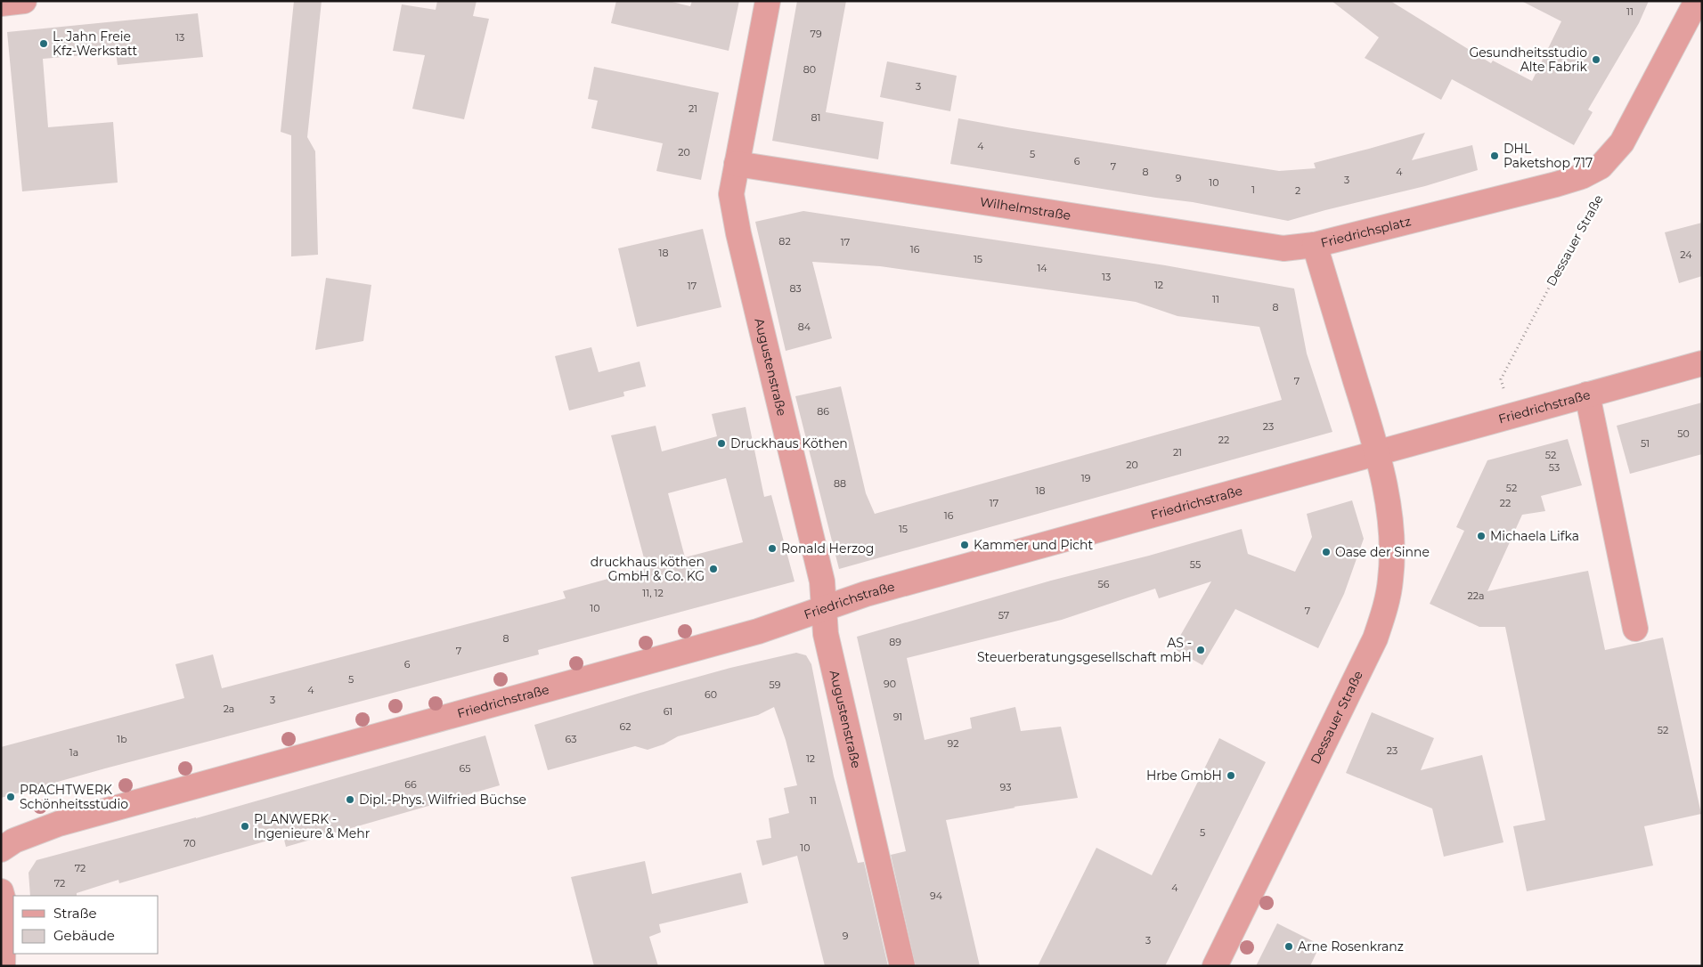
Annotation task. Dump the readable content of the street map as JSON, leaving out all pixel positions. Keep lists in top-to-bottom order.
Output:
{
  "streets": {
    "street": [
      "Wilhelmstraße",
      "Friedrichsplatz",
      "Dessauer Straße",
      "Augustenstraße",
      "Friedrichstraße"
    ]
  },
  "crossings": [
    ["Wilhelmstraße", "Friedrichsplatz"],
    ["Wilhelmstraße", "Augustenstraße"],
    ["Friedrichsplatz", "Dessauer Straße"],
    ["Friedrichsplatz", "Friedrichstraße"],
    ["Dessauer Straße", "Friedrichstraße"],
    ["Augustenstraße", "Friedrichstraße"]
  ],
  "places": [
    "L. Jahn Freie Kfz-Werkstatt",
    "Gesundheitsstudio Alte Fabrik",
    "DHL Paketshop 717",
    "Druckhaus Köthen",
    "Michaela Lifka",
    "Kammer und Picht",
    "Ronald Herzog",
    "Oase der Sinne",
    "druckhaus köthen GmbH & Co. KG",
    "AS - Steuerberatungsgesellschaft mbH",
    "Hrbe GmbH",
    "PRACHTWERK Schönheitsstudio",
    "Dipl.-Phys. Wilfried Büchse",
    "PLANWERK - Ingenieure & Mehr",
    "Arne Rosenkranz"
  ],
  "house_numbers": [
    "11",
    "79",
    "13",
    "80",
    "3",
    "21",
    "81",
    "4",
    "20",
    "5",
    "6",
    "7",
    "8",
    "4",
    "9",
    "3",
    "10",
    "1",
    "2",
    "82",
    "17",
    "16",
    "18",
    "24",
    "15",
    "14",
    "13",
    "12",
    "17",
    "83",
    "11",
    "8",
    "84",
    "7",
    "86",
    "23",
    "50",
    "22",
    "51",
    "21",
    "52",
    "20",
    "53",
    "19",
    "88",
    "52",
    "18",
    "17",
    "22",
    "16",
    "15",
    "55",
    "56",
    "11, 12",
    "22a",
    "10",
    "7",
    "57",
    "8",
    "89",
    "7",
    "6",
    "5",
    "90",
    "59",
    "4",
    "60",
    "3",
    "2a",
    "61",
    "91",
    "62",
    "52",
    "1b",
    "63",
    "92",
    "23",
    "1a",
    "12",
    "65",
    "66",
    "93",
    "11",
    "5",
    "70",
    "10",
    "72",
    "72",
    "4",
    "94",
    "9",
    "3"
  ],
  "legend": ["Straße", "Gebäude"]
}
